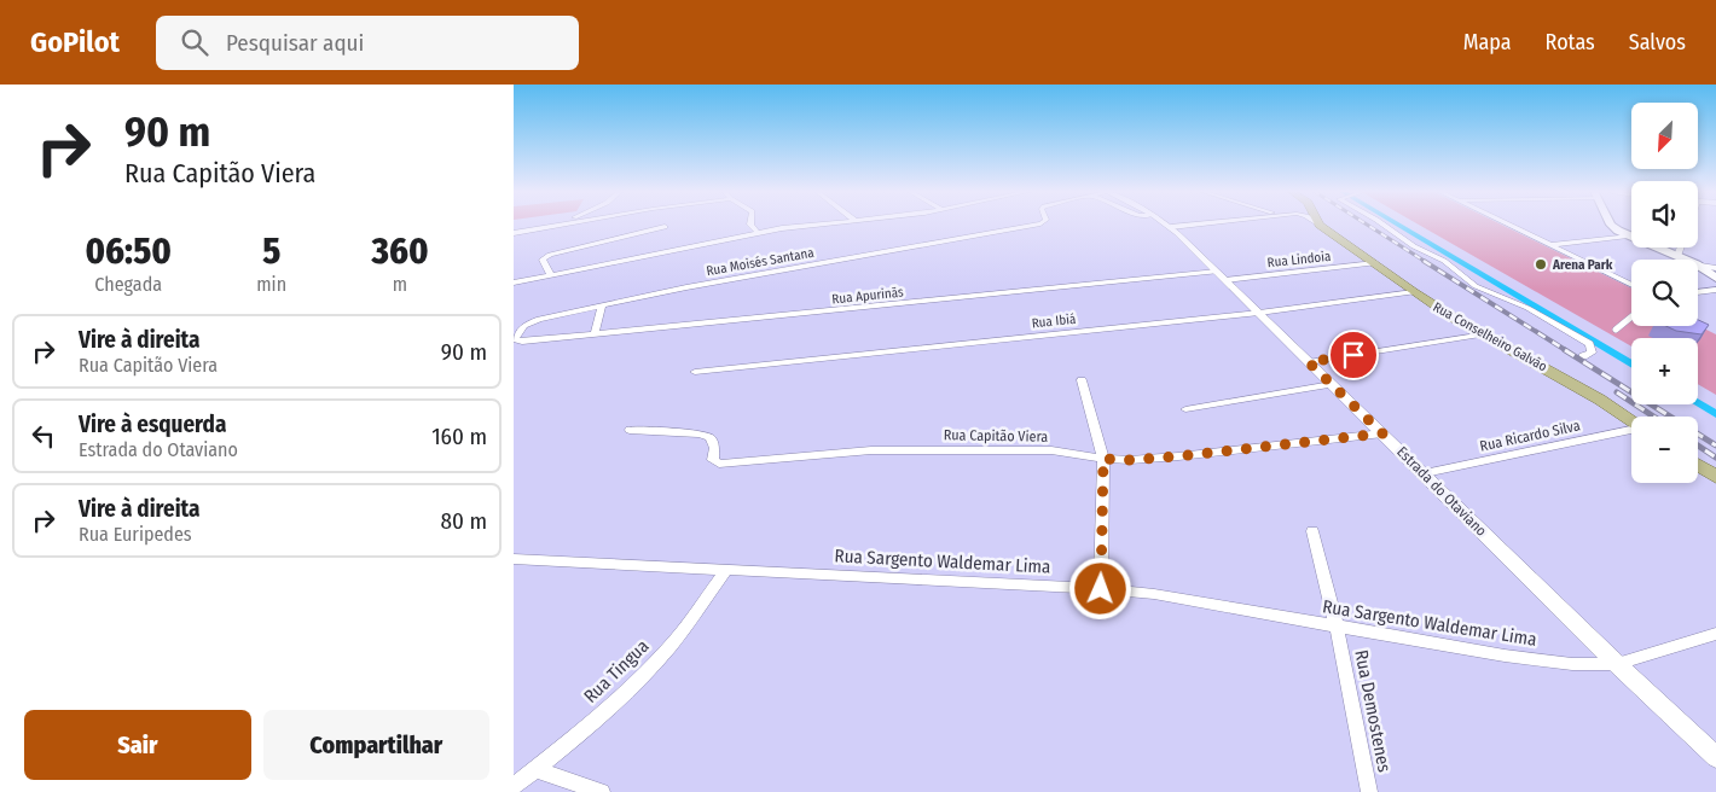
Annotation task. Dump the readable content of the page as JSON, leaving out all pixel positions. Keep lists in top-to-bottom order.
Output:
{
  "streets": {
    "main road": ["Rua Conselheiro Galvão"],
    "street": [
      "Rua Lindoia",
      "Rua Moisés Santana",
      "Rua Apurinãs",
      "Rua Ibiá",
      "Rua Capitão Viera",
      "Rua Ricardo Silva",
      "Estrada do Otaviano",
      "Rua Sargento Waldemar Lima",
      "Rua Tingua",
      "Rua Demostenes"
    ]
  },
  "crossings": [
    ["Rua Lindoia", "Rua Apurinãs"],
    ["Rua Lindoia", "Rua Conselheiro Galvão"],
    ["Rua Lindoia", "Estrada do Otaviano"],
    ["Rua Moisés Santana", "Rua Apurinãs"],
    ["Rua Apurinãs", "Estrada do Otaviano"],
    ["Rua Ibiá", "Rua Conselheiro Galvão"],
    ["Rua Ibiá", "Estrada do Otaviano"],
    ["Rua Capitão Viera", "Estrada do Otaviano"],
    ["Rua Ricardo Silva", "Estrada do Otaviano"],
    ["Estrada do Otaviano", "Rua Sargento Waldemar Lima"],
    ["Rua Sargento Waldemar Lima", "Rua Tingua"],
    ["Rua Sargento Waldemar Lima", "Rua Demostenes"]
  ],
  "places": ["Arena Park"],
  "north": "bottom left",
  "page": {
    "header": "GoPilot",
    "search": "Pesquisar aqui",
    "nav": ["Mapa", "Rotas", "Salvos"],
    "turn": ["90 m", "Rua Capitão Viera"],
    "map_buttons": ["+", "−"],
    "eta": [
      "06:50",
      "Chegada",
      "5",
      "min",
      "360",
      "m"
    ],
    "list": [
      {
        "name": "Vire à direita",
        "note": "Rua Capitão Viera",
        "value": "90 m"
      },
      {
        "name": "Vire à esquerda",
        "note": "Estrada do Otaviano",
        "value": "160 m"
      },
      {
        "name": "Vire à direita",
        "note": "Rua Euripedes",
        "value": "80 m"
      }
    ],
    "buttons": ["Sair", "Compartilhar"]
  }
}
